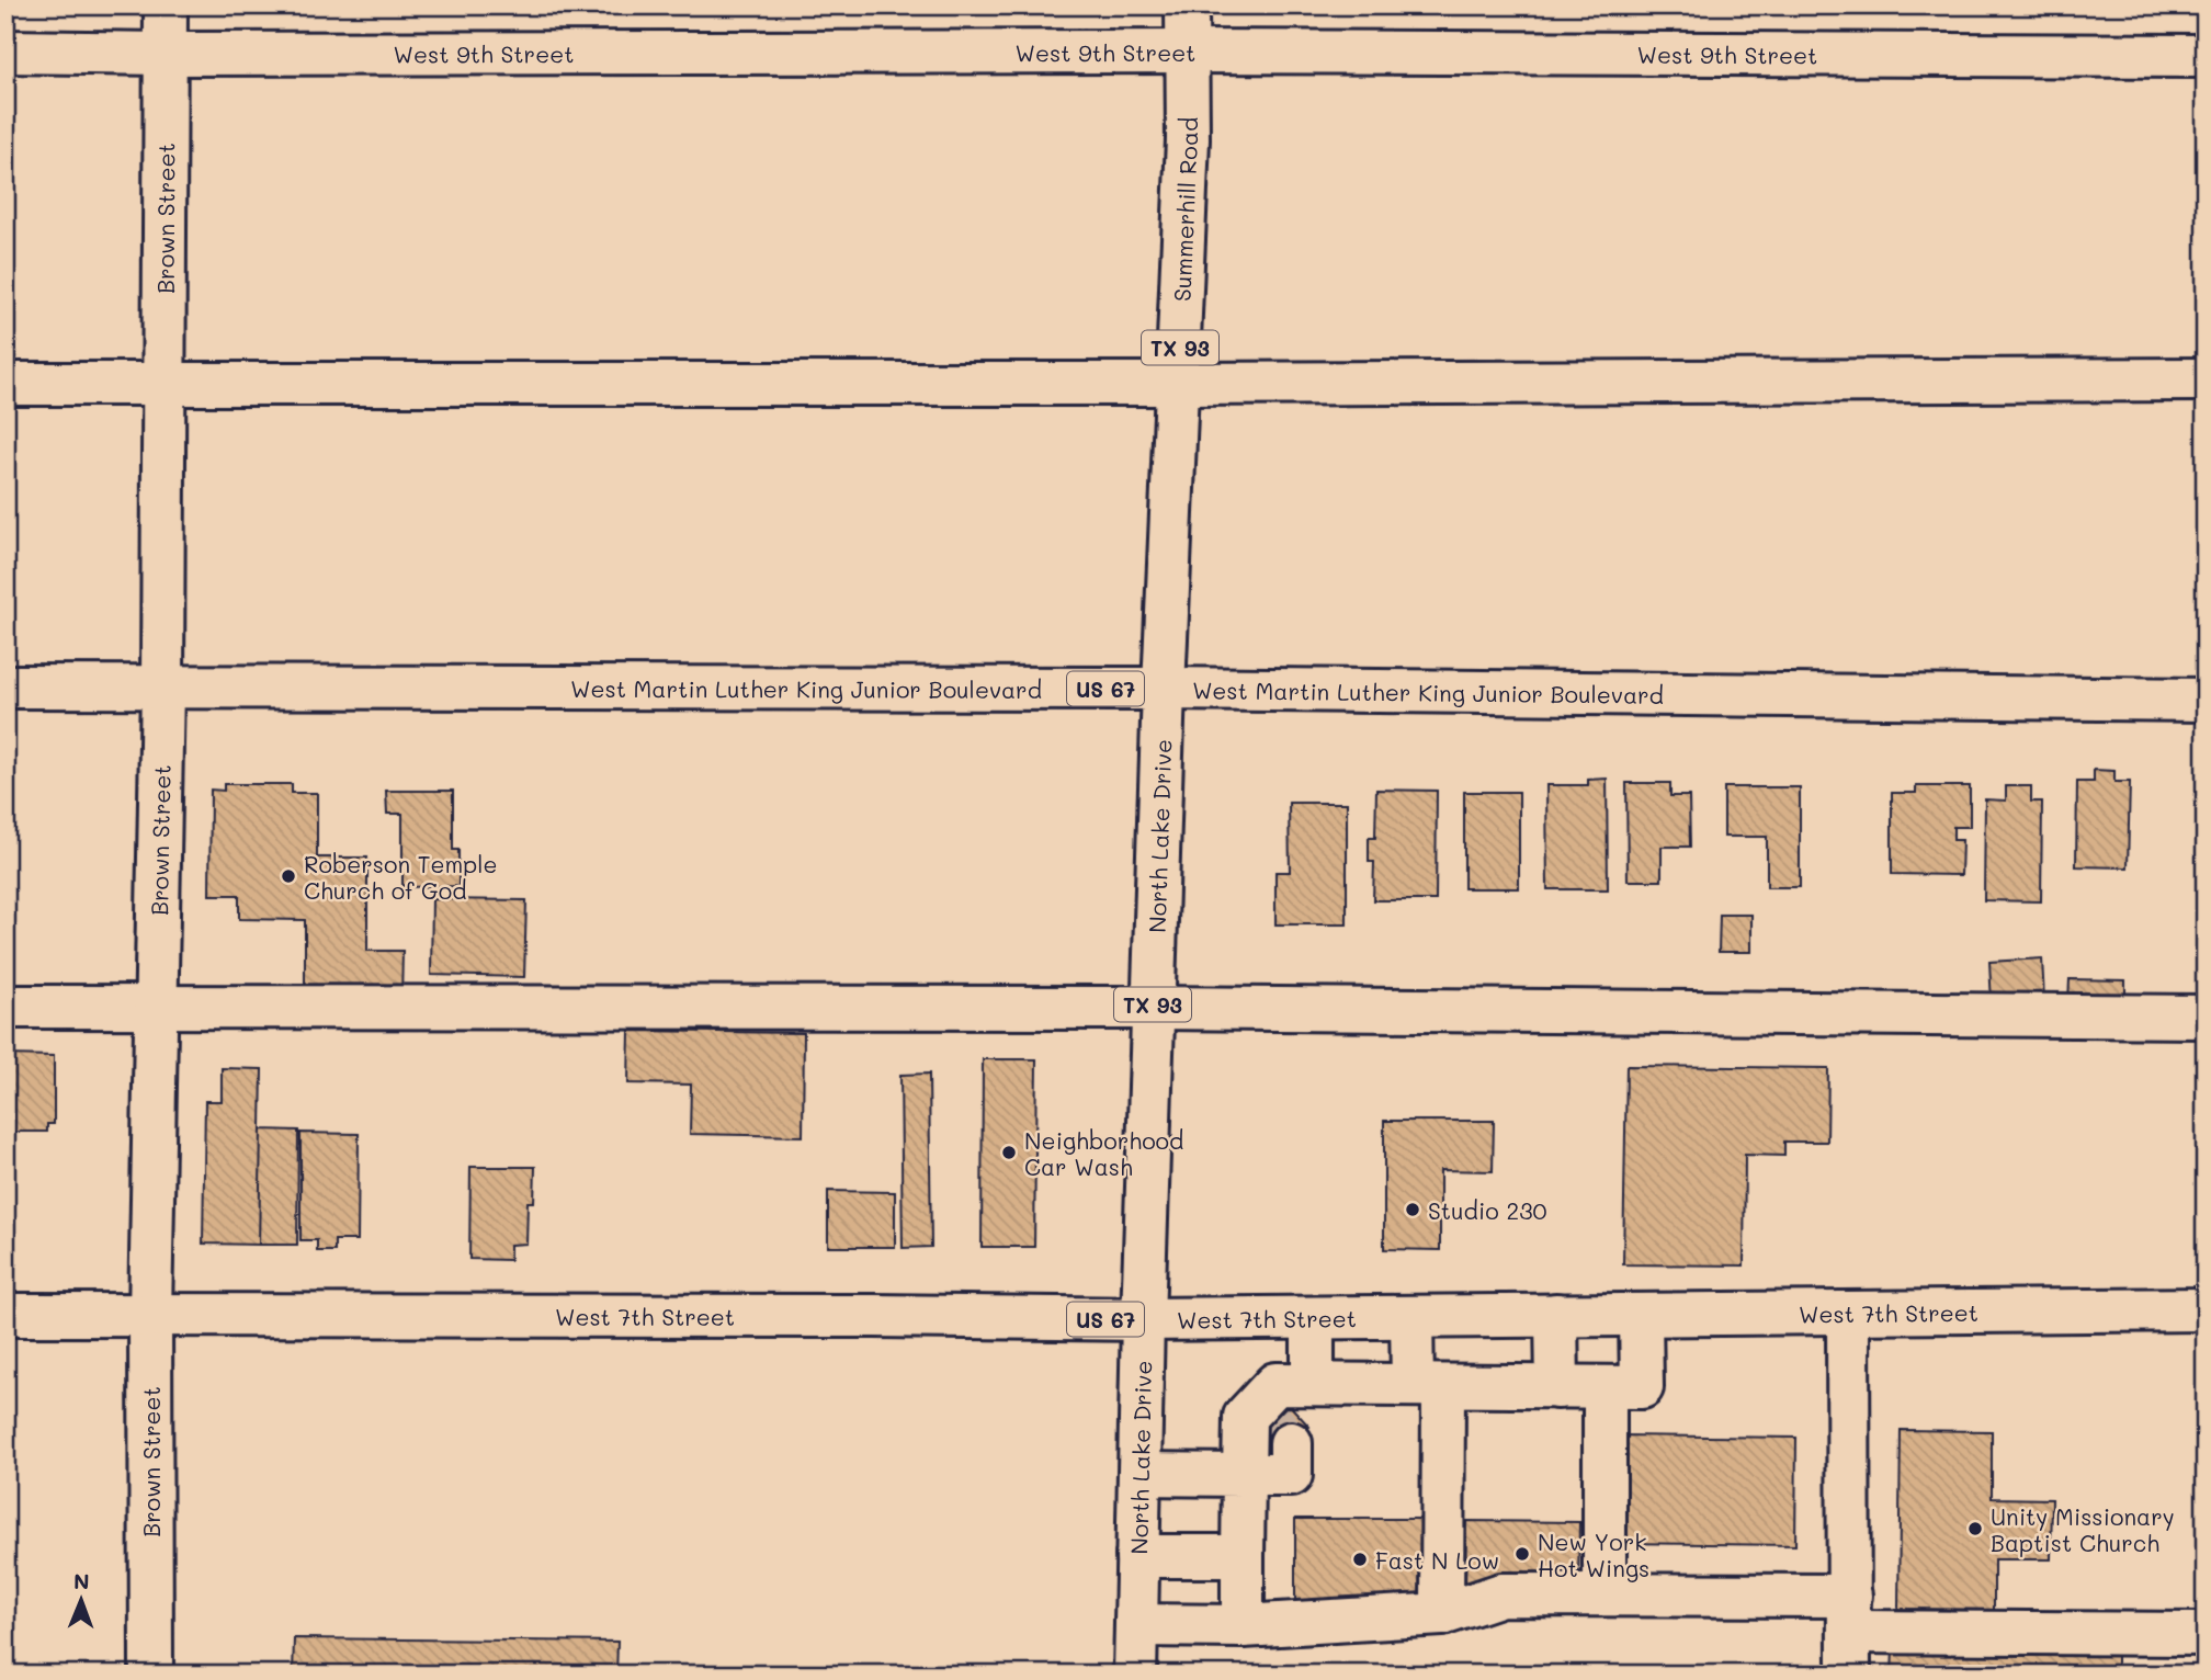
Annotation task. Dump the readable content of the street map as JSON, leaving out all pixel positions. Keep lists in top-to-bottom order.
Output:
{
  "streets": {
    "main road": [
      "West 9th Street",
      "Summerhill Road",
      "Brown Street",
      "TX 93",
      "West Martin Luther King Junior Boulevard",
      "US 67",
      "North Lake Drive",
      "West 7th Street"
    ]
  },
  "crossings": [
    ["West 9th Street", "Summerhill Road"],
    ["West 9th Street", "Brown Street"],
    ["Summerhill Road", "West Martin Luther King Junior Boulevard"],
    ["Summerhill Road", "North Lake Drive"],
    ["Brown Street", "West Martin Luther King Junior Boulevard"],
    ["Brown Street", "West 7th Street"],
    ["West Martin Luther King Junior Boulevard", "North Lake Drive"],
    ["North Lake Drive", "West 7th Street"]
  ],
  "places": [
    "Roberson Temple Church of God",
    "Neighborhood Car Wash",
    "Studio 230",
    "Unity Missionary Baptist Church",
    "New York Hot Wings",
    "Fast N Low"
  ],
  "north": "top"
}
